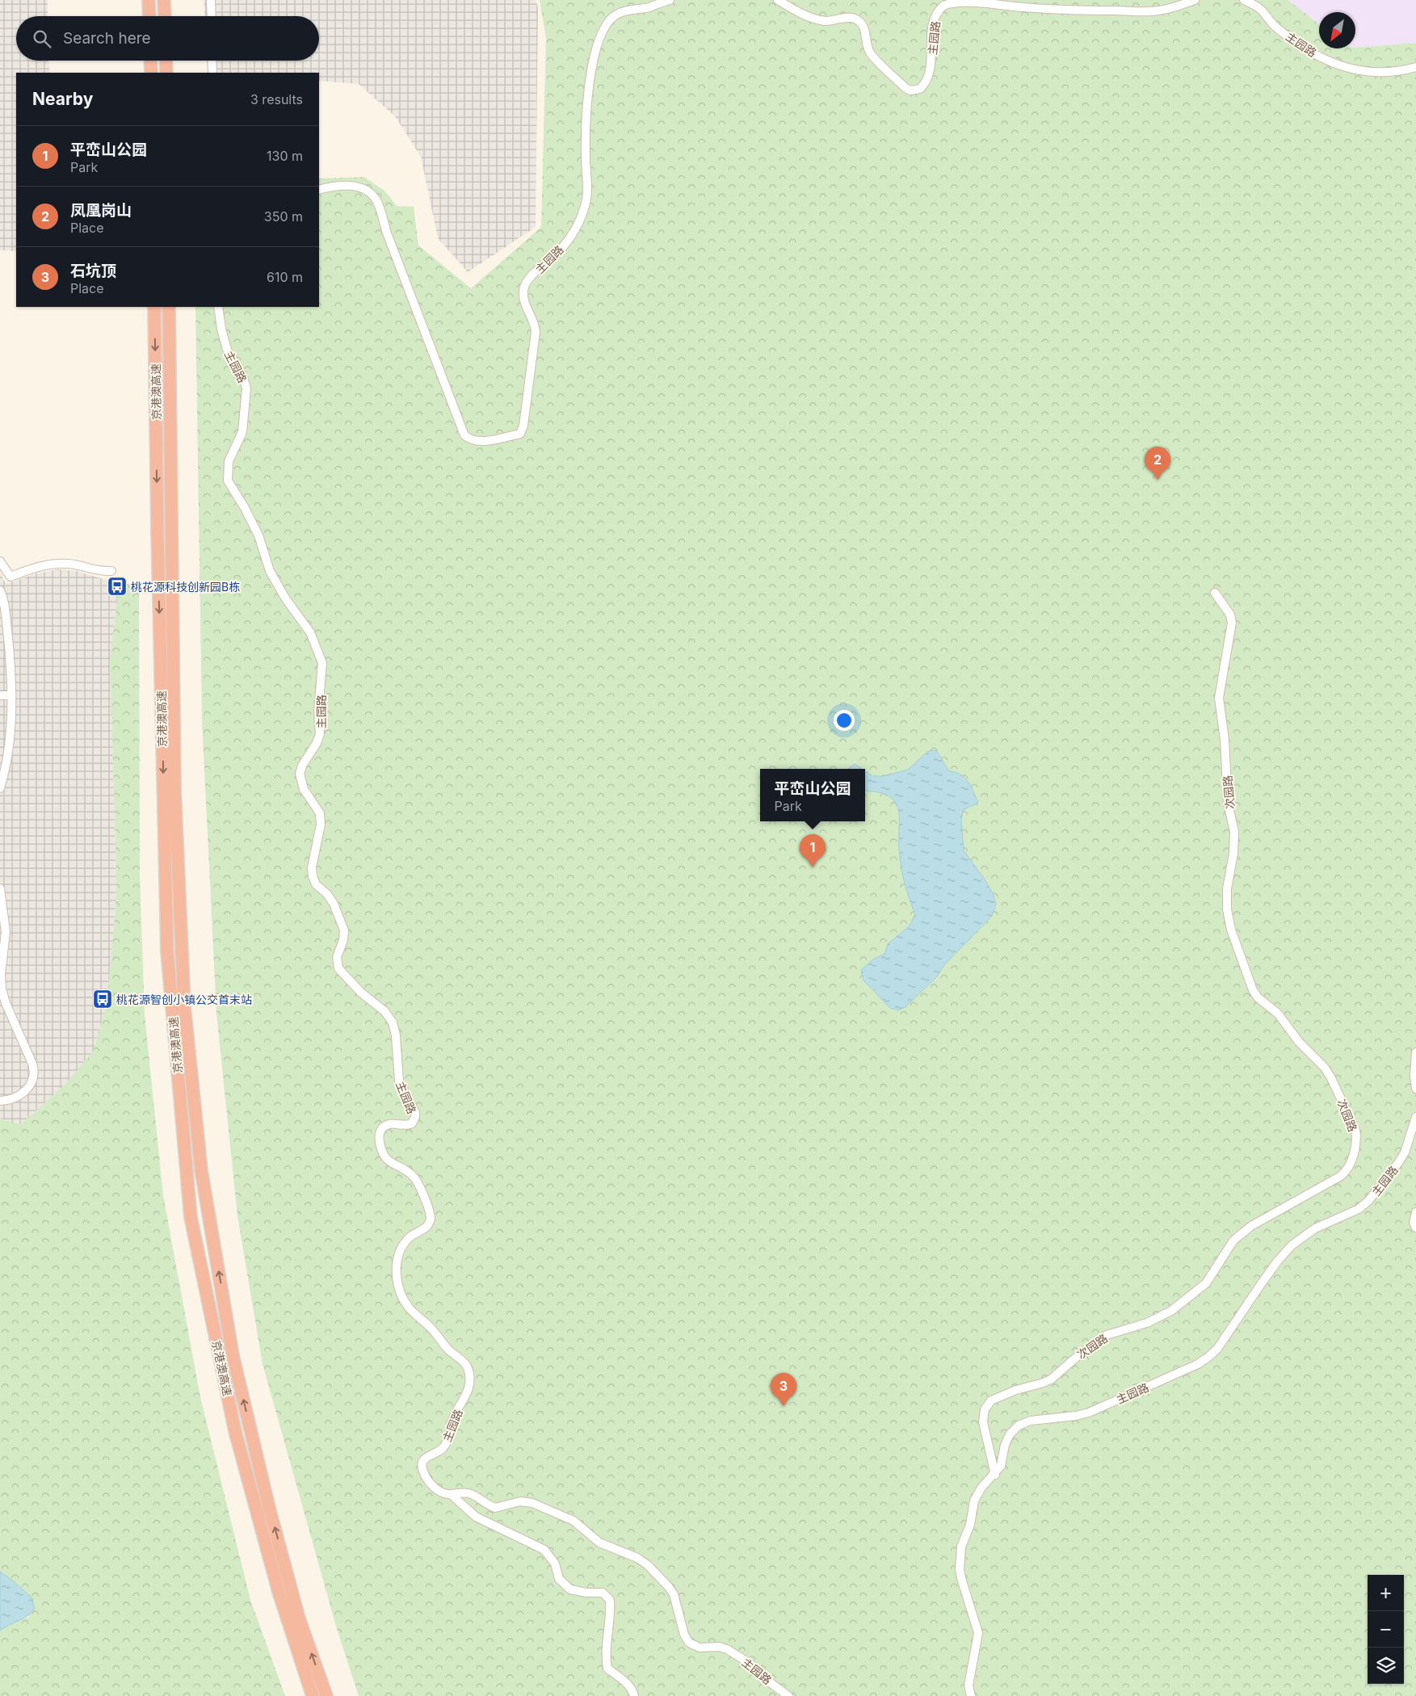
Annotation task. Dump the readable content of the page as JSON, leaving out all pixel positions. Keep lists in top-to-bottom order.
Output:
{
  "streets": {
    "highway": ["京港澳高速"],
    "street": ["主园路", "次园路"]
  },
  "crossings": [
    ["主园路", "次园路"]
  ],
  "places": {
    "bus stop": ["桃花源科技创新园B栋", "桃花源智创小镇公交首末站"]
  },
  "north": "bottom left",
  "page": {
    "search": "Search here",
    "heading": ["Nearby", "3 results"],
    "list": [
      {
        "mark": "1",
        "name": "平峦山公园",
        "note": "Park",
        "value": "130 m"
      },
      {
        "mark": "2",
        "name": "凤凰岗山",
        "note": "Place",
        "value": "350 m"
      },
      {
        "mark": "3",
        "name": "石坑顶",
        "note": "Place",
        "value": "610 m"
      }
    ],
    "pins": ["2", "1", "3"],
    "popup": ["平峦山公园", "Park"],
    "map_buttons": ["+", "−"]
  }
}
